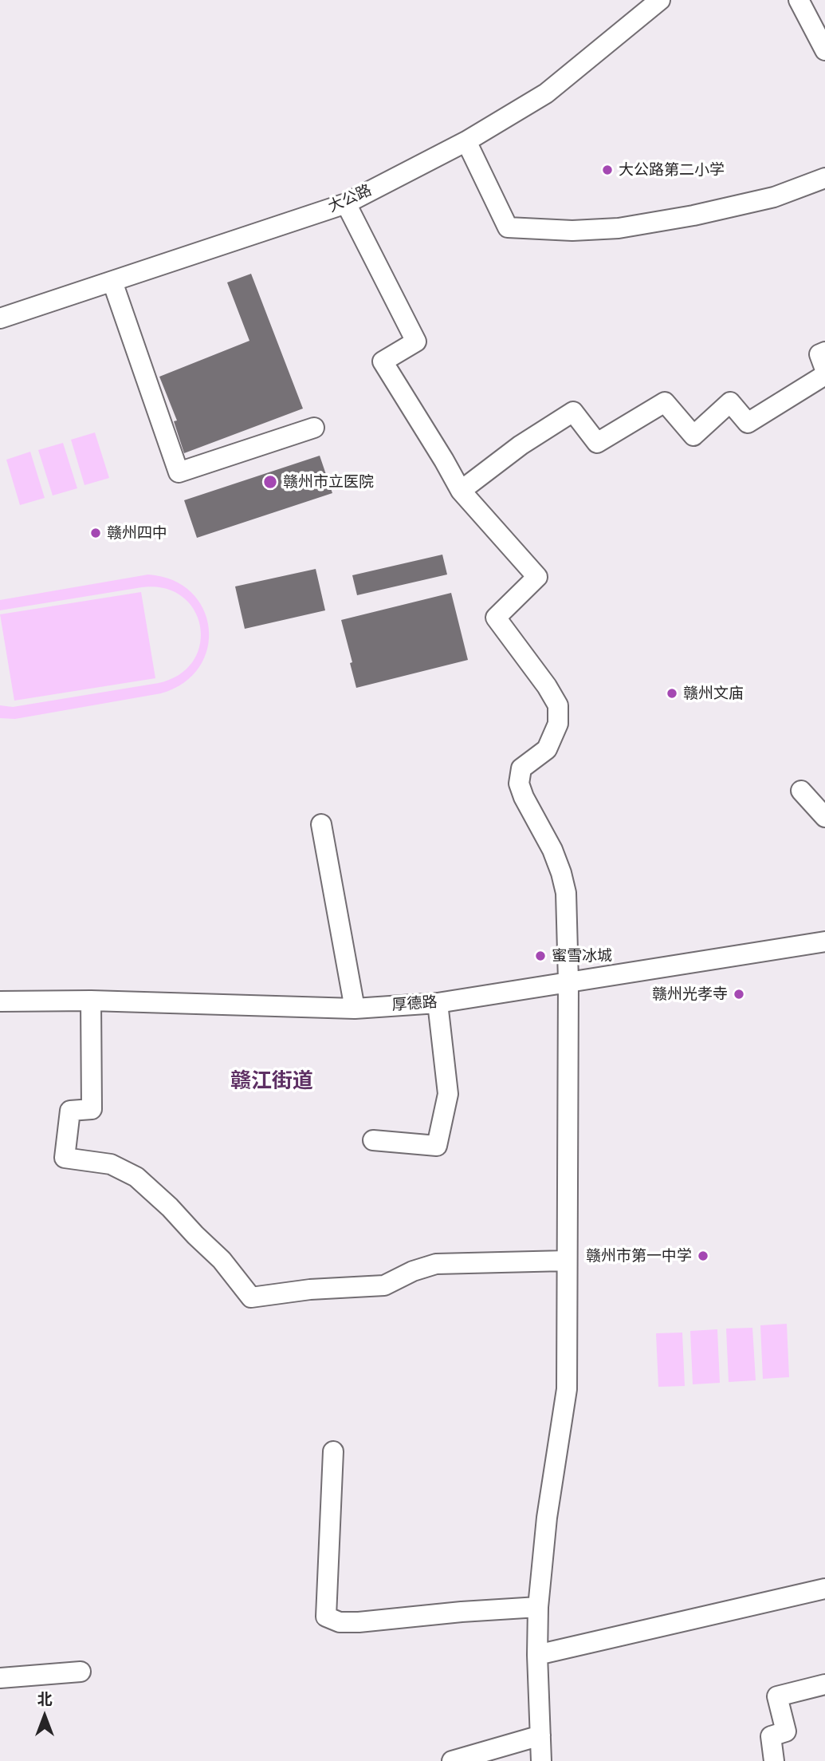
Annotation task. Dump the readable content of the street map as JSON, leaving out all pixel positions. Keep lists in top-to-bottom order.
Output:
{
  "streets": {
    "street": ["大公路", "厚德路"]
  },
  "districts": ["赣江街道"],
  "places": [
    "大公路第二小学",
    "赣州市立医院",
    "赣州四中",
    "赣州文庙",
    "蜜雪冰城",
    "赣州光孝寺",
    "赣州市第一中学"
  ],
  "north": "top"
}
